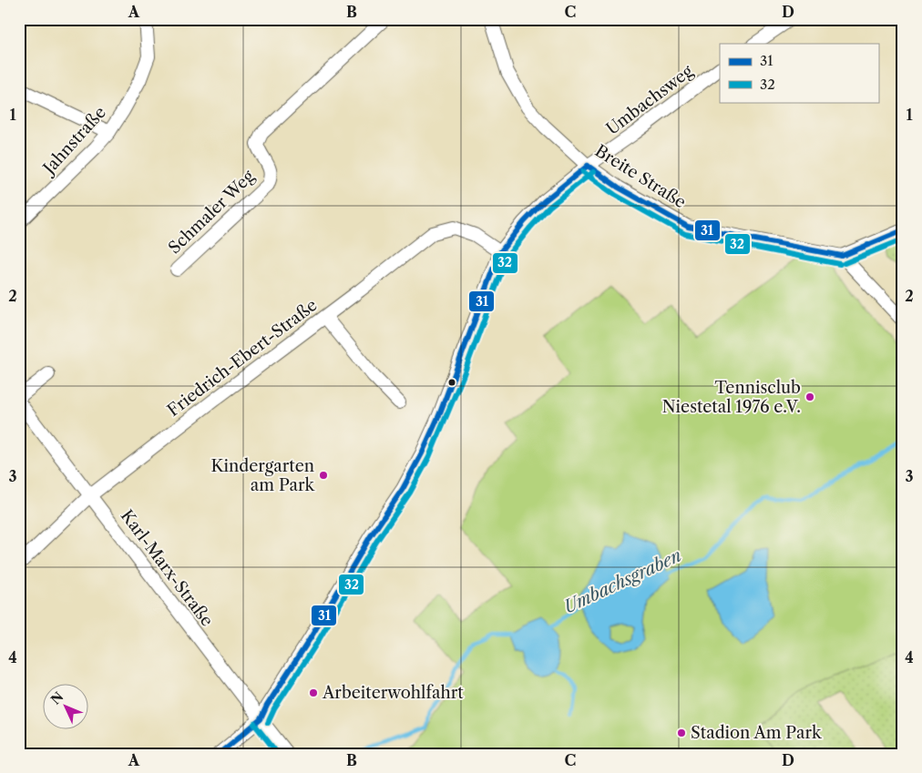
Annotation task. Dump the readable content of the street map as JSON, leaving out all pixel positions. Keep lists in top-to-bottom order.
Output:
{
  "streets": {
    "street": [
      "Umbachsweg",
      "Jahnstraße",
      "Breite Straße",
      "Schmaler Weg",
      "Friedrich-Ebert-Straße",
      "Karl-Marx-Straße"
    ]
  },
  "crossings": [
    ["Umbachsweg", "Breite Straße"],
    ["Umbachsweg", "Friedrich-Ebert-Straße"],
    ["Umbachsweg", "Karl-Marx-Straße"],
    ["Friedrich-Ebert-Straße", "Karl-Marx-Straße"]
  ],
  "water": ["Umbachsgraben"],
  "places": [
    "Tennisclub Niestetal 1976 e.V.",
    "Kindergarten am Park",
    "Arbeiterwohlfahrt",
    "Stadion Am Park"
  ],
  "lines": ["transit line 31", "transit line 32"],
  "legend": ["31", "32"],
  "north": "top left",
  "grid": {
    "columns": [
      "A",
      "B",
      "C",
      "D"
    ],
    "rows": [
      "1",
      "2",
      "3",
      "4"
    ]
  }
}
